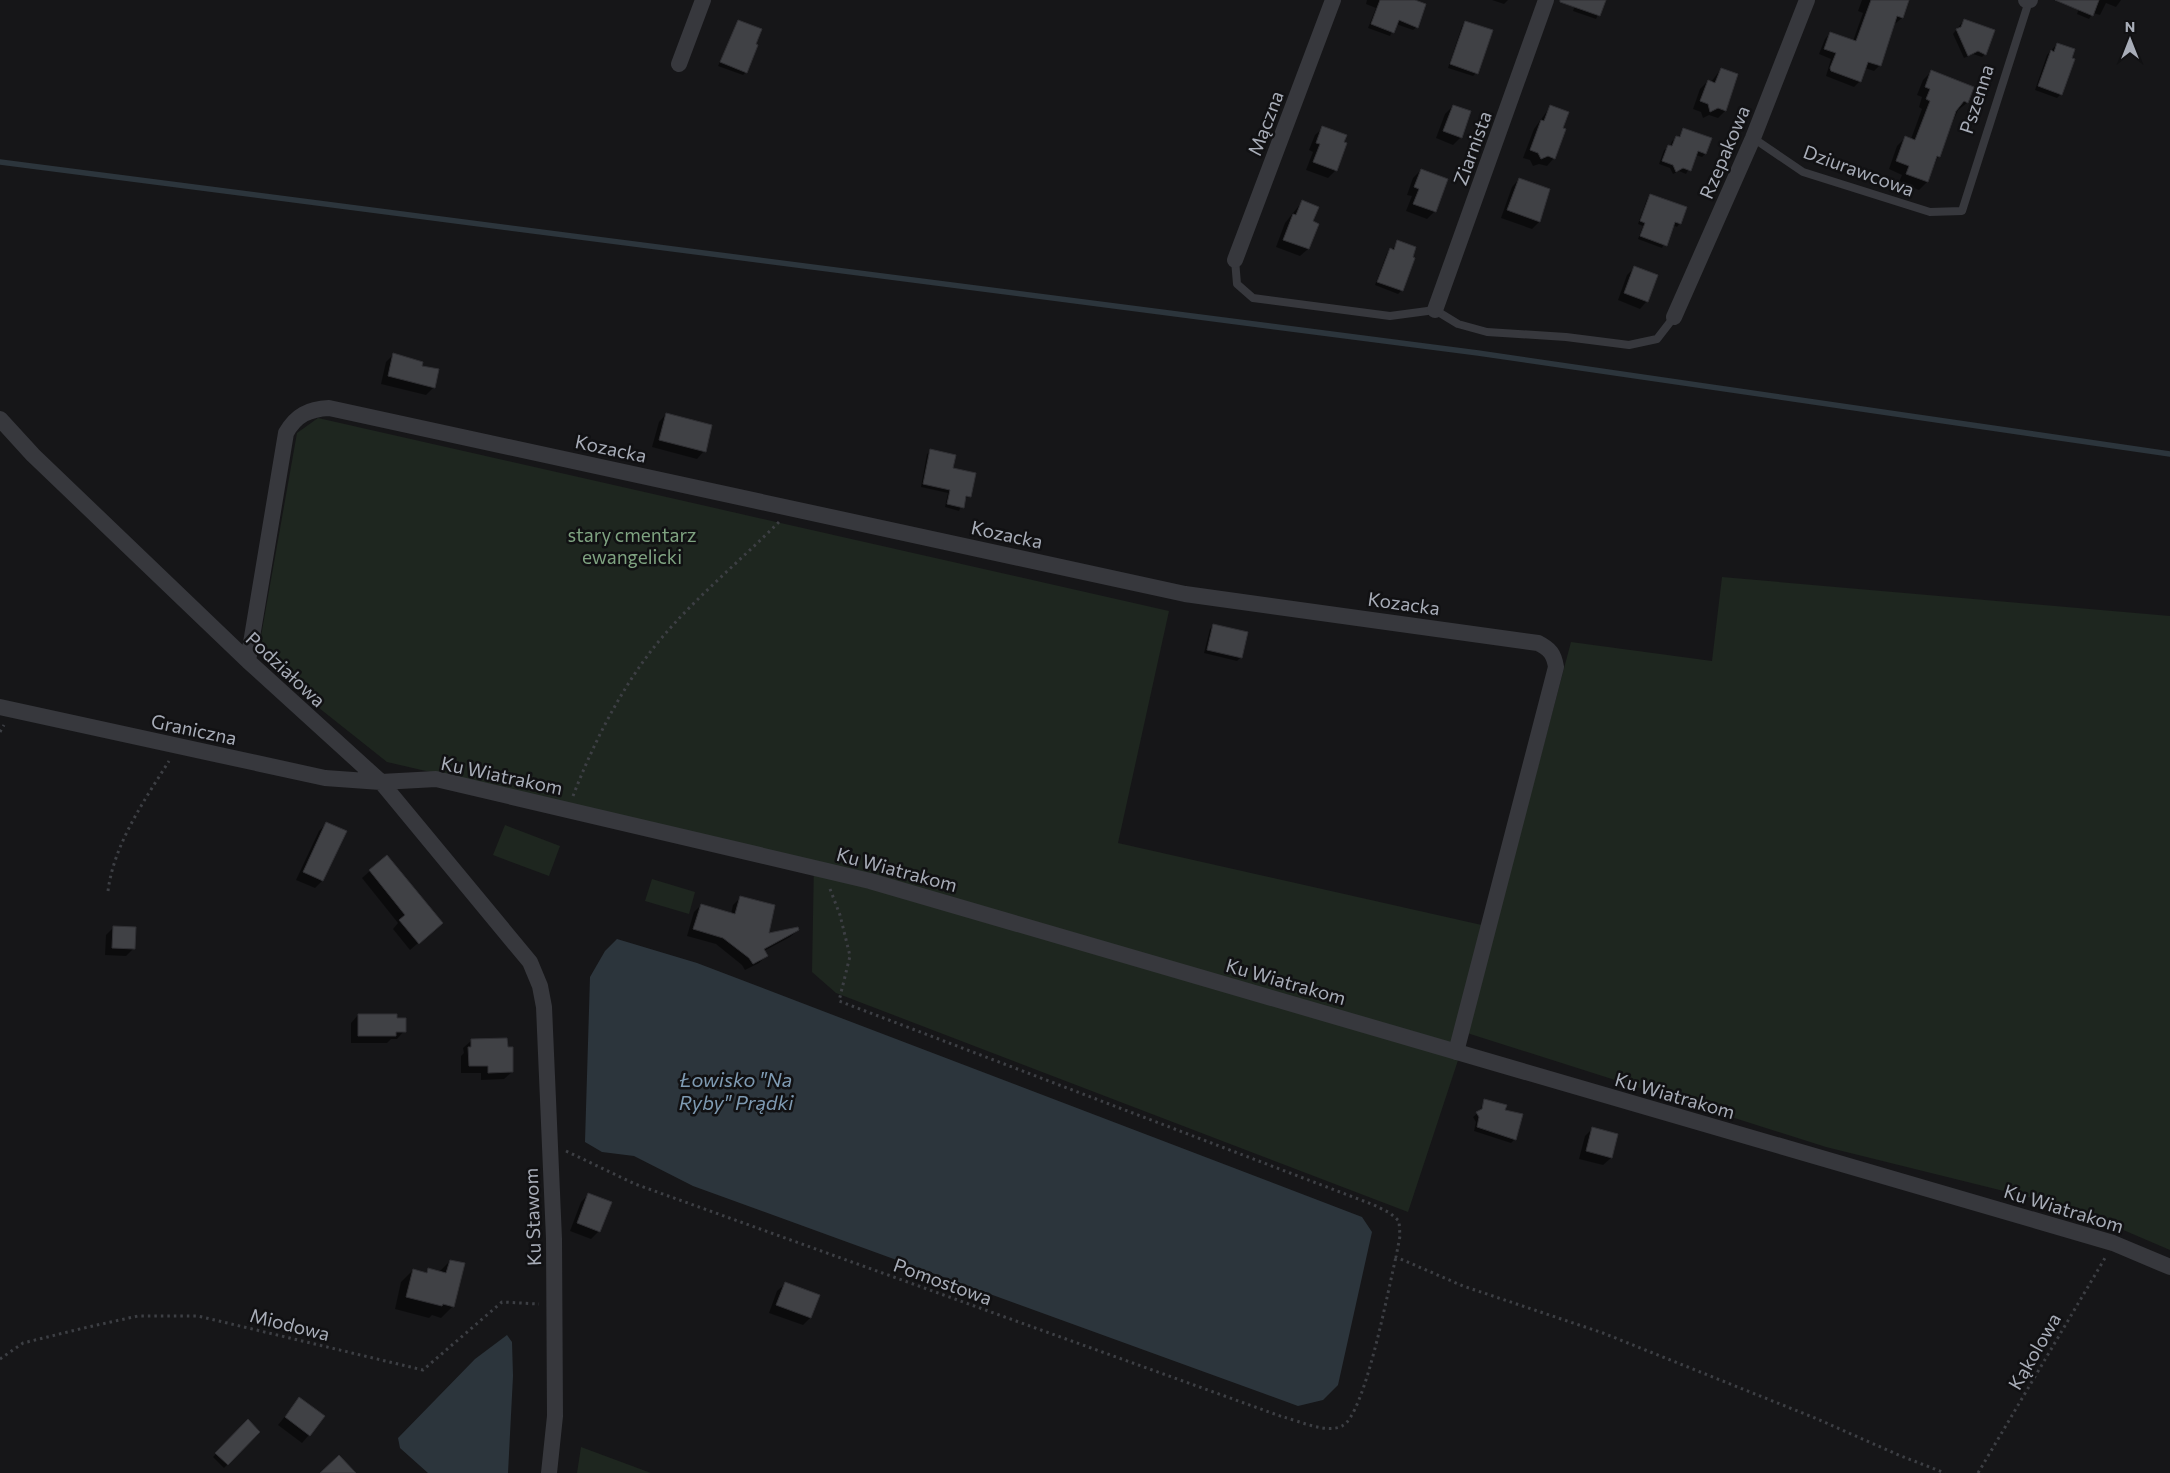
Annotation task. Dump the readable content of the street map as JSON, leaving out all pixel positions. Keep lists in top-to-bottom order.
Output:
{
  "streets": {
    "street": [
      "Mączna",
      "Ziarnista",
      "Rzepakowa",
      "Kozacka",
      "Podziałowa",
      "Graniczna",
      "Ku Wiatrakom",
      "Ku Stawom"
    ],
    "lane": ["Pszenna", "Dziurawcowa"],
    "path": ["Pomostowa", "Miodowa", "Kąkolowa"]
  },
  "crossings": [
    ["Pszenna", "Dziurawcowa"],
    ["Rzepakowa", "Dziurawcowa"],
    ["Kozacka", "Podziałowa"],
    ["Kozacka", "Ku Wiatrakom"],
    ["Podziałowa", "Graniczna"],
    ["Podziałowa", "Ku Wiatrakom"],
    ["Podziałowa", "Ku Stawom"],
    ["Graniczna", "Ku Wiatrakom"],
    ["Ku Wiatrakom", "Kąkolowa"],
    ["Ku Stawom", "Pomostowa"],
    ["Ku Stawom", "Miodowa"]
  ],
  "water": ["Łowisko \"Na Ryby\" Prądki"],
  "parks": ["stary cmentarz ewangelicki"],
  "north": "top"
}
